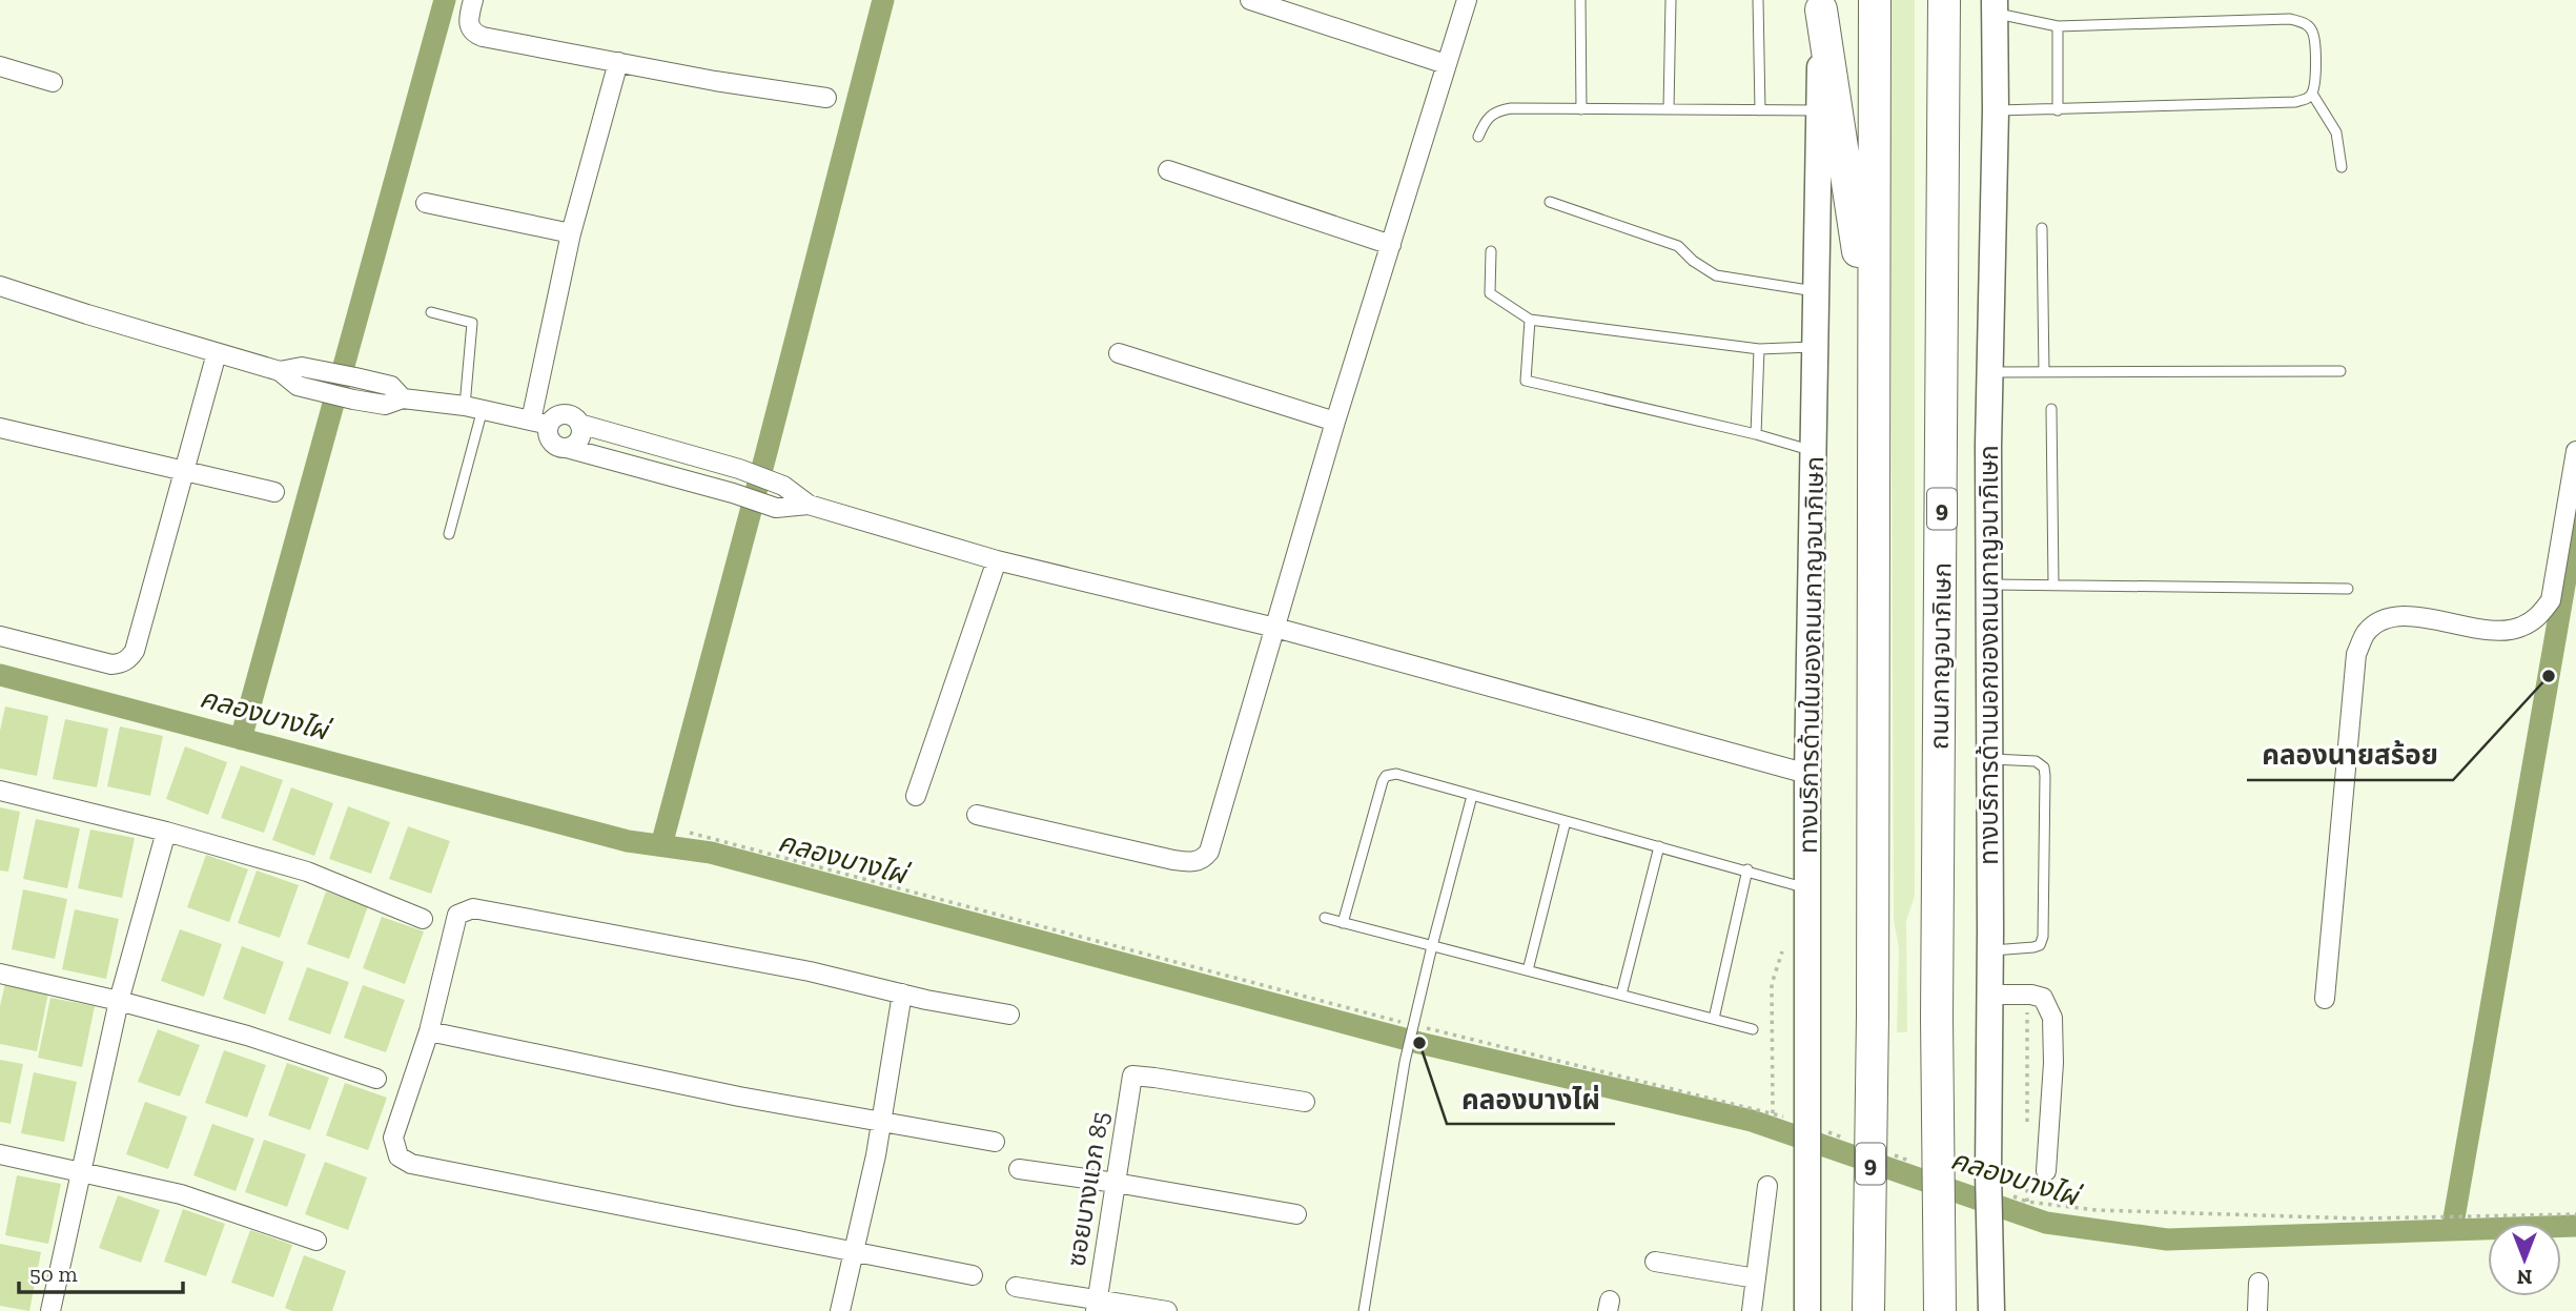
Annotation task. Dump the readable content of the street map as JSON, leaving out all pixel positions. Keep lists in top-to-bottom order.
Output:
{
  "streets": {
    "highway": ["9", "ถนนกาญจนาภิเษก"],
    "main road": ["ทางบริการด้านในของถนนกาญจนาภิเษก", "ทางบริการด้านนอกของถนนกาญจนาภิเษก"],
    "street": ["ซอยบางแวก 85"]
  },
  "water": ["คลองบางไผ่"],
  "places": ["คลองนายสร้อย", "คลองบางไผ่"],
  "scale_bar": "50 m",
  "north": "bottom"
}
